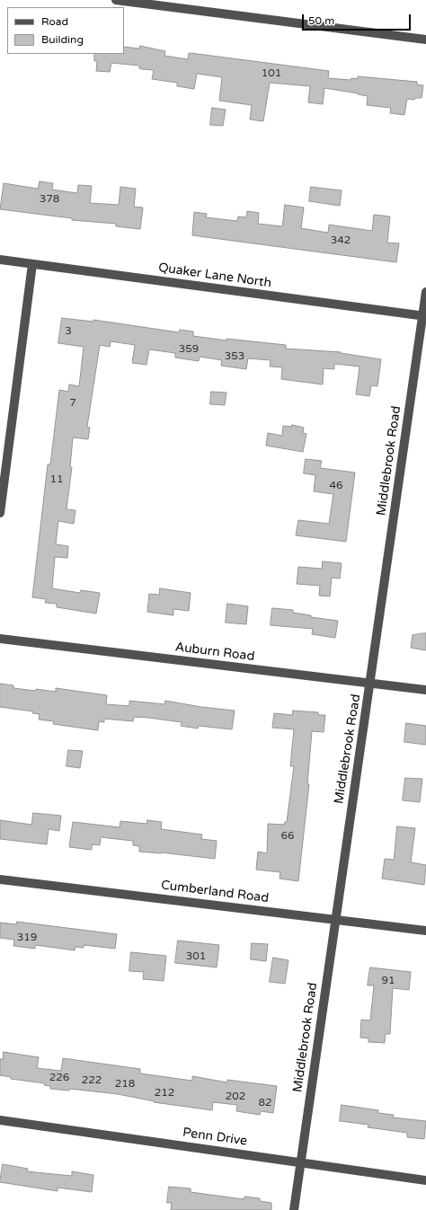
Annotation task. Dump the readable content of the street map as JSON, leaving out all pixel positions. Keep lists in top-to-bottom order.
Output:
{
  "streets": {
    "street": [
      "Quaker Lane North",
      "Middlebrook Road",
      "Auburn Road",
      "Cumberland Road",
      "Penn Drive"
    ]
  },
  "crossings": [
    ["Quaker Lane North", "Middlebrook Road"],
    ["Middlebrook Road", "Auburn Road"],
    ["Middlebrook Road", "Cumberland Road"],
    ["Middlebrook Road", "Penn Drive"]
  ],
  "house_numbers": [
    "101",
    "378",
    "342",
    "3",
    "359",
    "353",
    "7",
    "11",
    "46",
    "66",
    "319",
    "301",
    "91",
    "226",
    "222",
    "218",
    "212",
    "202",
    "82"
  ],
  "legend": ["Road", "Building"],
  "scale_bar": "50 m"
}
